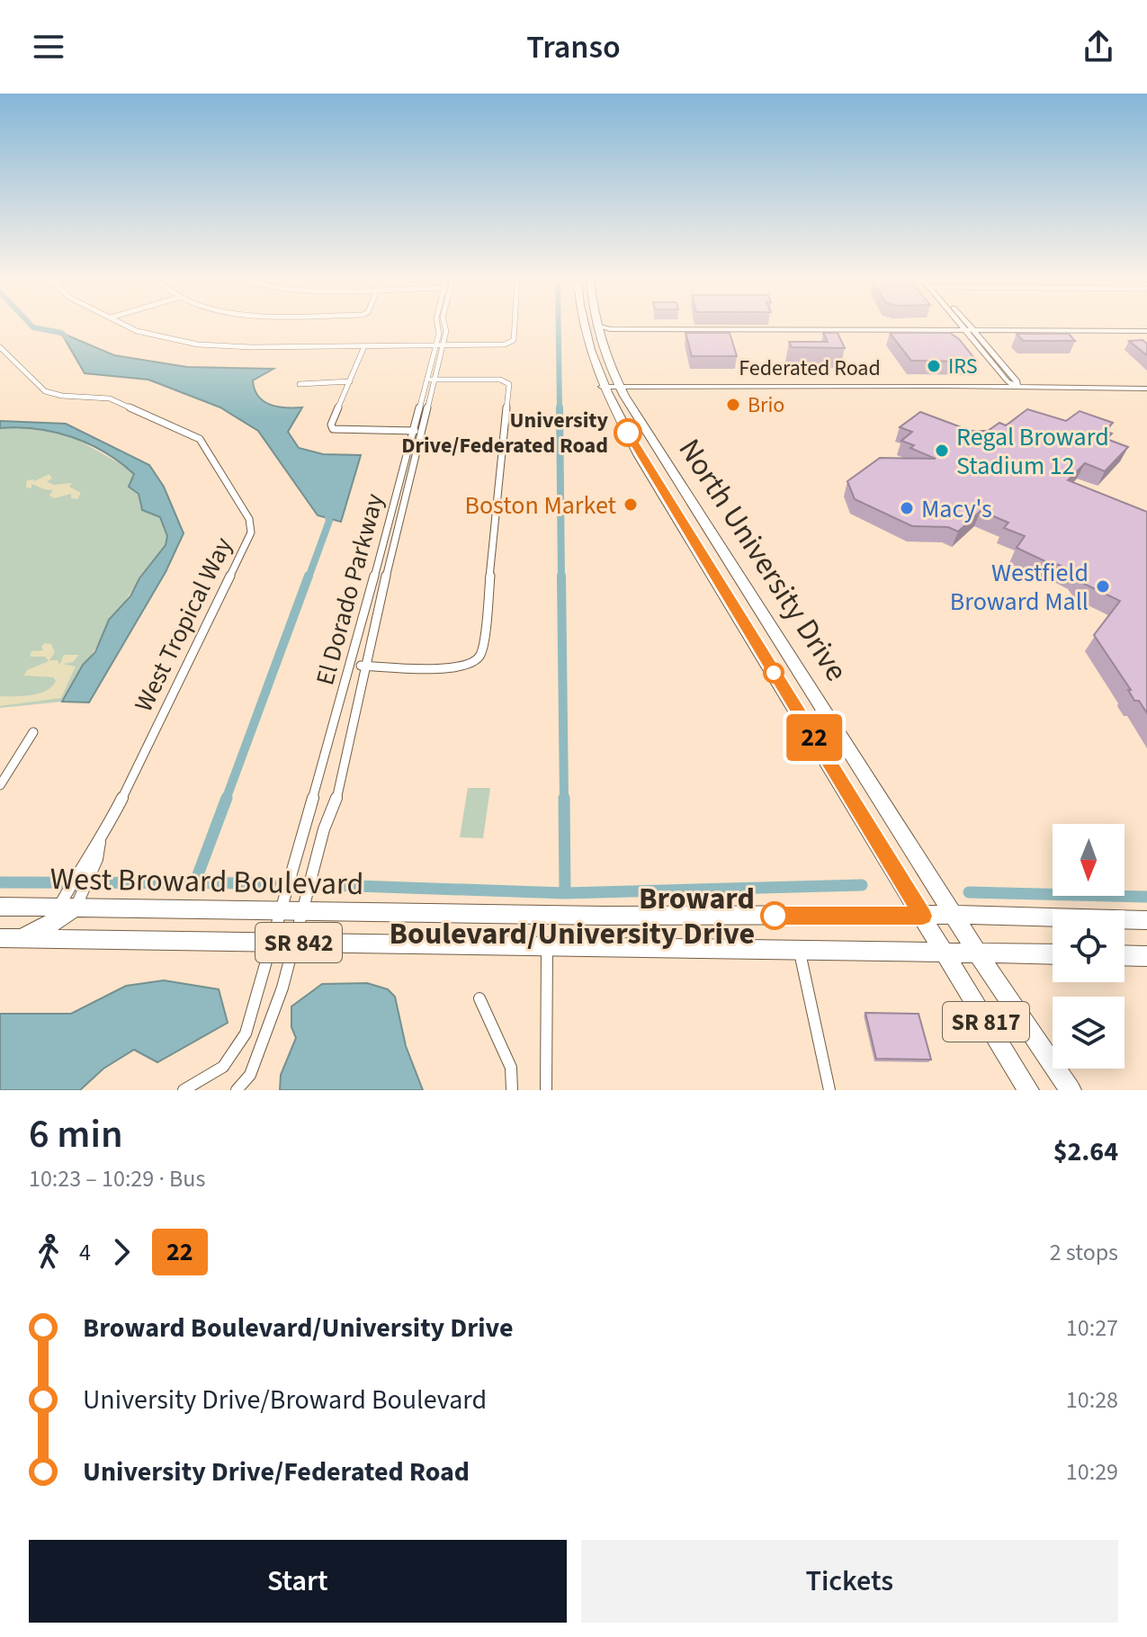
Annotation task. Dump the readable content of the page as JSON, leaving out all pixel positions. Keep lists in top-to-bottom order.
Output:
{
  "streets": {
    "main road": [
      "North University Drive",
      "West Broward Boulevard",
      "SR 842",
      "SR 817"
    ],
    "street": ["Federated Road", "El Dorado Parkway", "West Tropical Way"]
  },
  "crossings": [
    ["Federated Road", "North University Drive"],
    ["Federated Road", "SR 817"],
    ["North University Drive", "West Broward Boulevard"],
    ["North University Drive", "SR 842"],
    ["North University Drive", "SR 817"],
    ["El Dorado Parkway", "West Broward Boulevard"],
    ["El Dorado Parkway", "SR 842"],
    ["West Tropical Way", "West Broward Boulevard"]
  ],
  "places": [
    "IRS",
    "Brio",
    "University Drive/Federated Road",
    "Regal Broward Stadium 12",
    "Boston Market",
    "Macy's",
    "Westfield Broward Mall",
    "Broward Boulevard/University Drive"
  ],
  "lines": ["bus line 22"],
  "north": "bottom",
  "page": {
    "header": "Transo",
    "on_map": "22",
    "heading": ["6 min", "10:23 – 10:29 · Bus", "$2.64"],
    "legs": ["4", "22", "2 stops"],
    "list": [
      {
        "name": "Broward Boulevard/University Drive",
        "value": "10:27"
      },
      {
        "name": "University Drive/Broward Boulevard",
        "value": "10:28"
      },
      {
        "name": "University Drive/Federated Road",
        "value": "10:29"
      }
    ],
    "buttons": ["Start", "Tickets"]
  }
}
